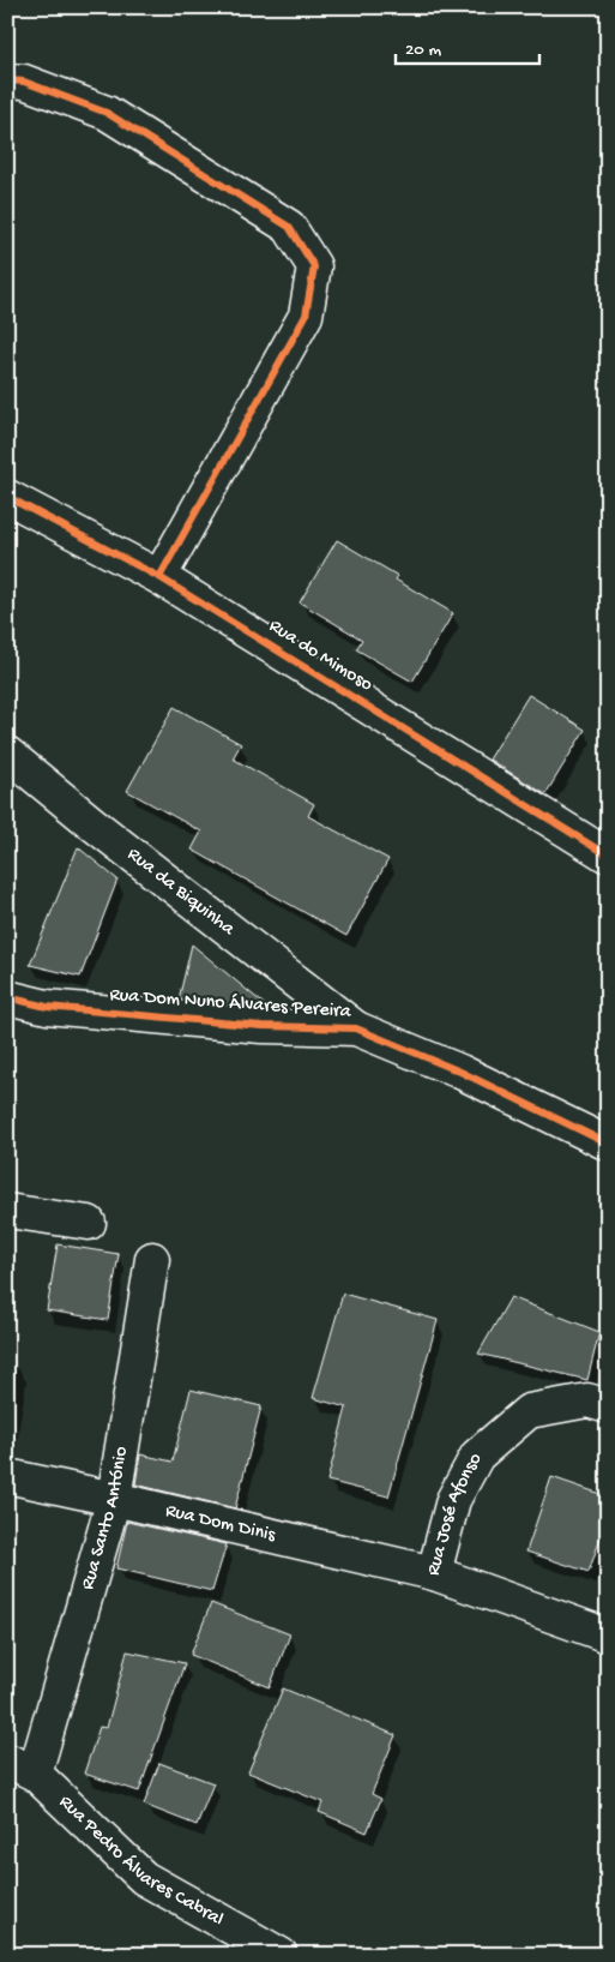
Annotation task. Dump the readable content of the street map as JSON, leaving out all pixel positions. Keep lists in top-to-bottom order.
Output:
{
  "streets": {
    "street": [
      "Rua do Mimoso",
      "Rua da Biquinha",
      "Rua Dom Nuno Álvares Pereira",
      "Rua José Afonso",
      "Rua Santo António",
      "Rua Dom Dinis",
      "Rua Pedro Álvares Cabral"
    ]
  },
  "crossings": [
    ["Rua da Biquinha", "Rua Dom Nuno Álvares Pereira"],
    ["Rua José Afonso", "Rua Dom Dinis"],
    ["Rua Santo António", "Rua Dom Dinis"],
    ["Rua Santo António", "Rua Pedro Álvares Cabral"]
  ],
  "scale_bar": "20 m"
}
